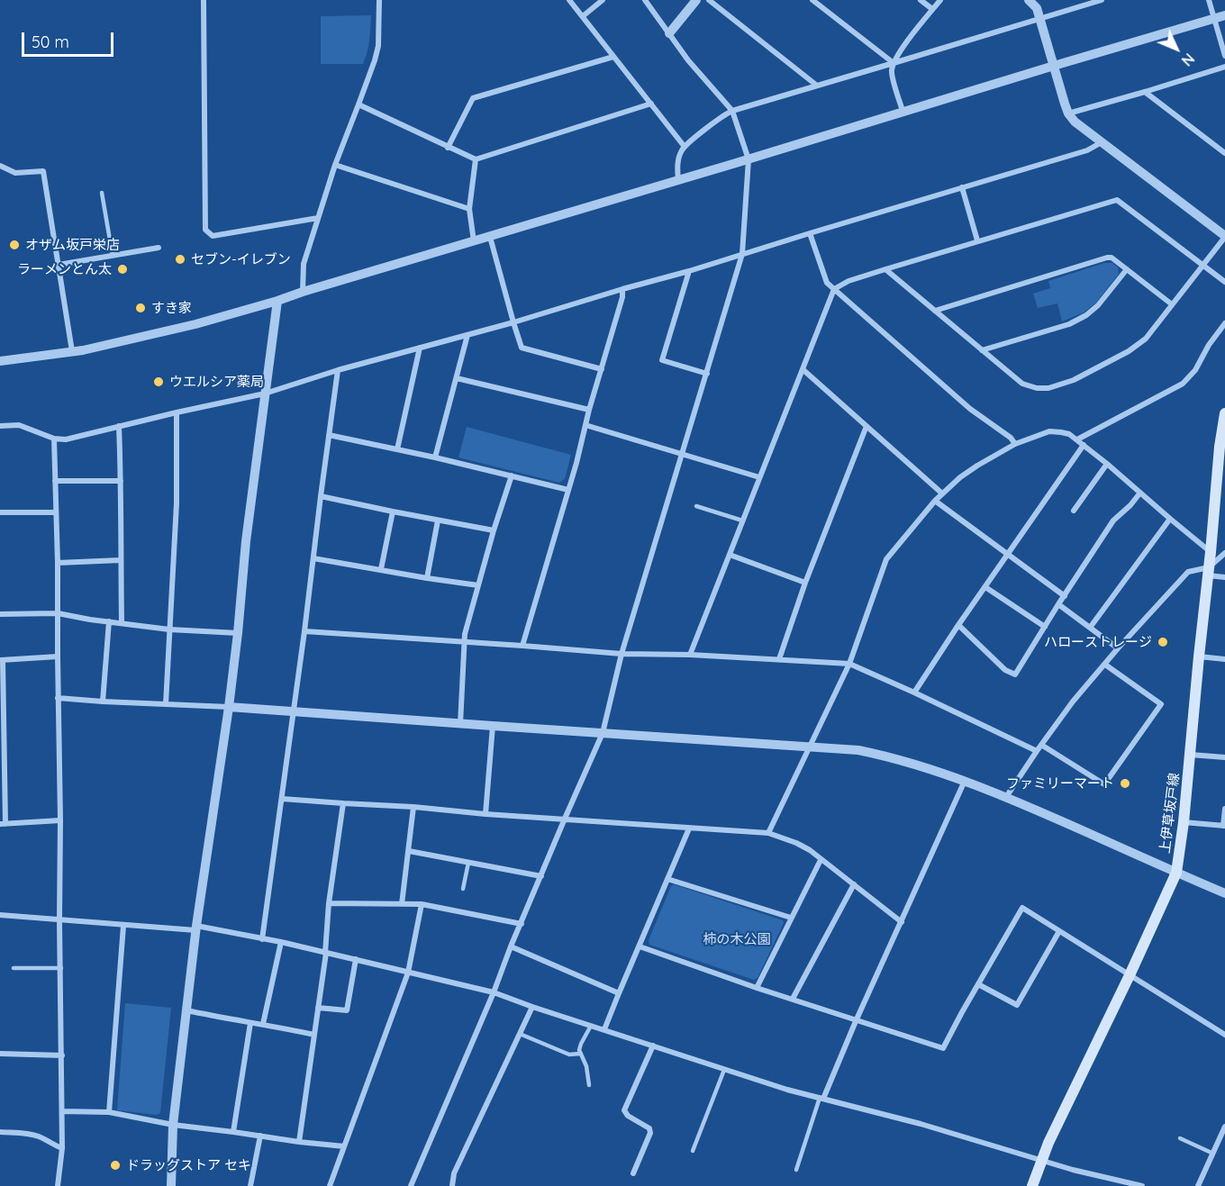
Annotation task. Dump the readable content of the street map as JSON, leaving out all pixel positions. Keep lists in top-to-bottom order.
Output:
{
  "streets": {
    "main road": ["上伊草坂戸線"]
  },
  "parks": ["柿の木公園"],
  "places": [
    "オザム坂戸栄店",
    "セブン-イレブン",
    "ラーメンとん太",
    "すき家",
    "ウエルシア薬局",
    "ハローストレージ",
    "ファミリーマート",
    "ドラッグストア セキ"
  ],
  "scale_bar": "50 m",
  "north": "bottom right"
}
